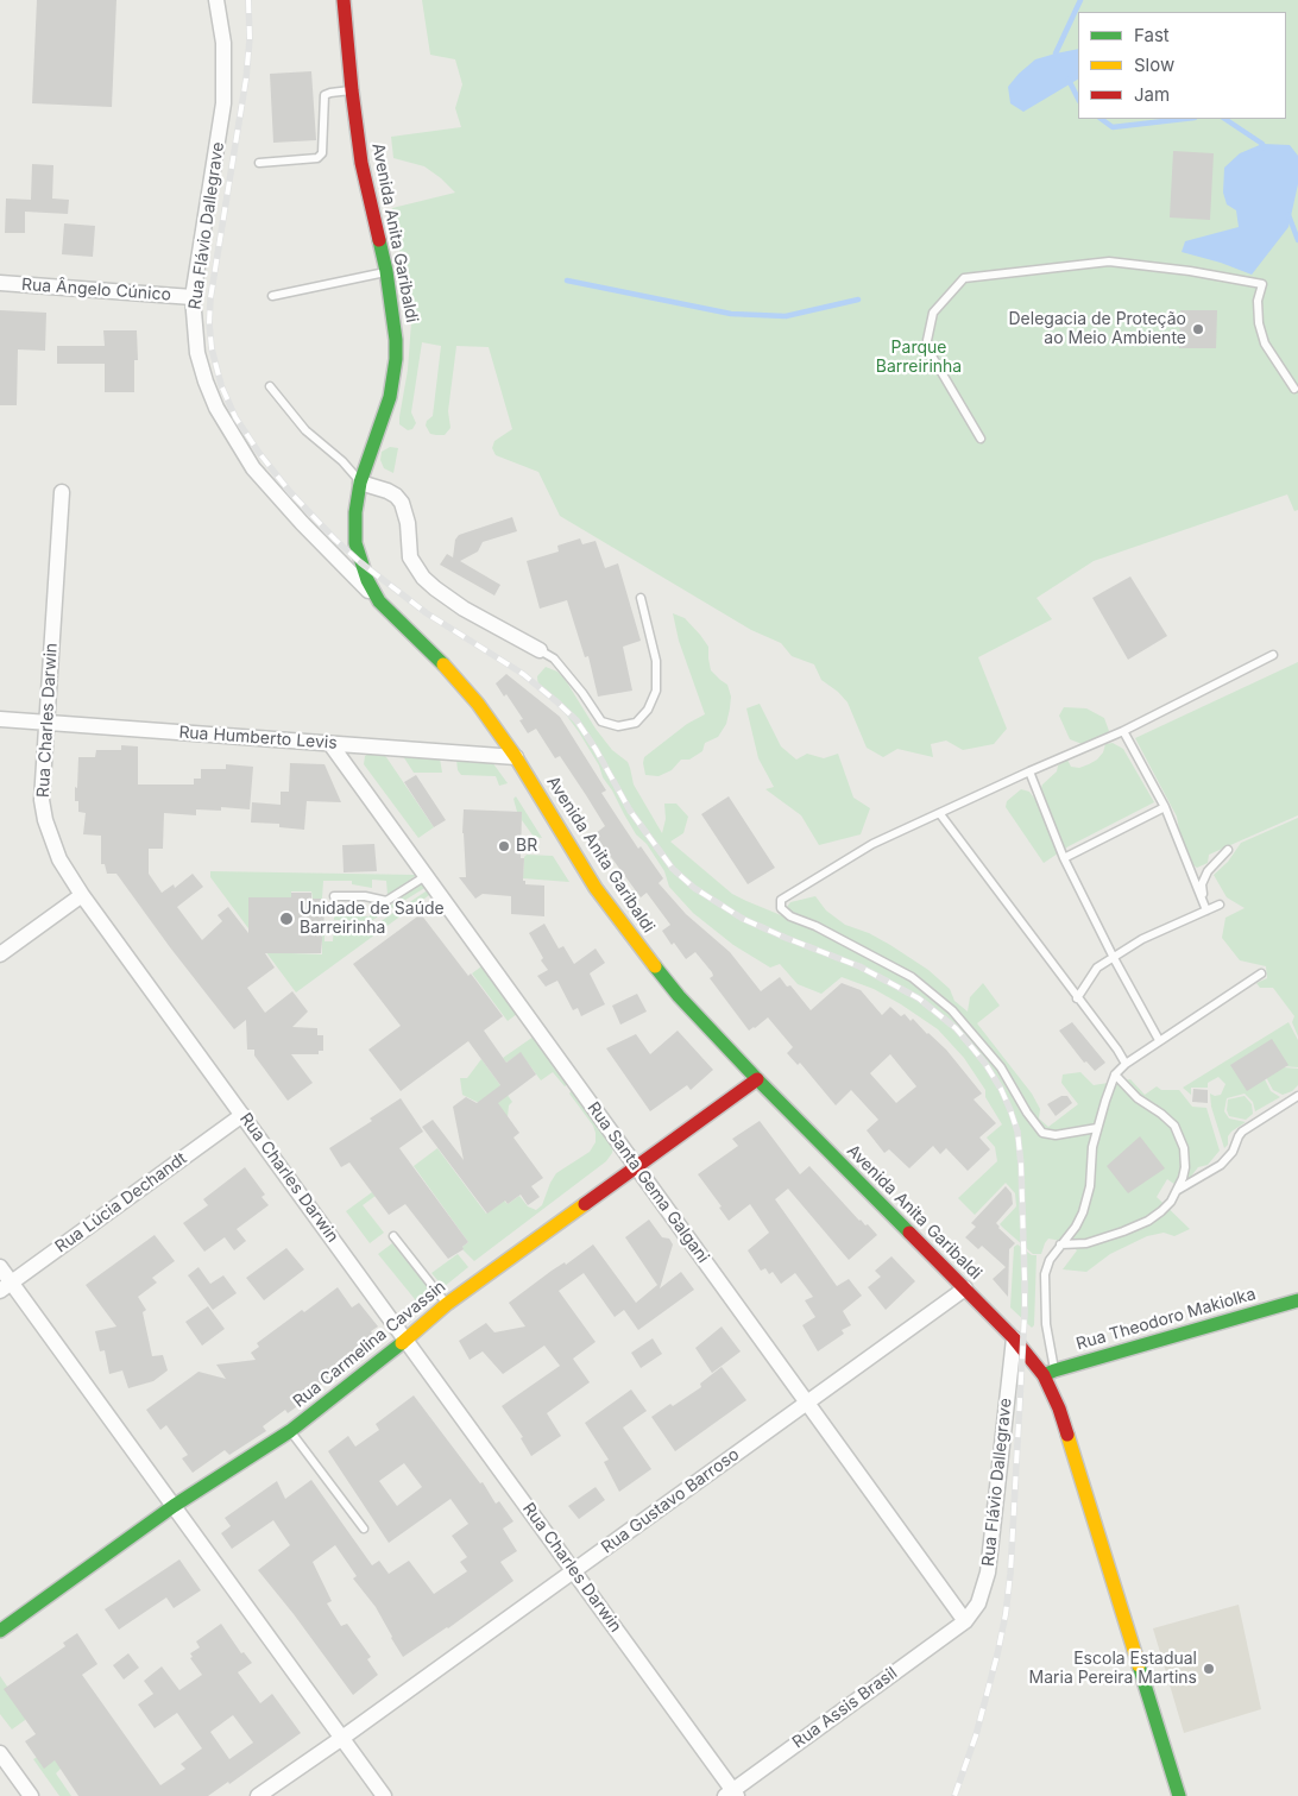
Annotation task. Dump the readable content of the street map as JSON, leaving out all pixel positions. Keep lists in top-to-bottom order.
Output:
{
  "streets": {
    "main road": ["Avenida Anita Garibaldi", "Rua Theodoro Makiolka", "Rua Carmelina Cavassin"],
    "street": [
      "Rua Flávio Dallegrave",
      "Rua Ângelo Cúnico",
      "Rua Charles Darwin",
      "Rua Humberto Levis",
      "Rua Santa Gema Galgani",
      "Rua Lúcia Dechandt",
      "Rua Gustavo Barroso",
      "Rua Assis Brasil"
    ]
  },
  "crossings": [
    ["Rua Flávio Dallegrave", "Avenida Anita Garibaldi"],
    ["Rua Flávio Dallegrave", "Rua Ângelo Cúnico"],
    ["Rua Flávio Dallegrave", "Rua Santa Gema Galgani"],
    ["Rua Flávio Dallegrave", "Rua Assis Brasil"],
    ["Avenida Anita Garibaldi", "Rua Humberto Levis"],
    ["Avenida Anita Garibaldi", "Rua Theodoro Makiolka"],
    ["Avenida Anita Garibaldi", "Rua Carmelina Cavassin"],
    ["Avenida Anita Garibaldi", "Rua Gustavo Barroso"],
    ["Rua Charles Darwin", "Rua Humberto Levis"],
    ["Rua Charles Darwin", "Rua Lúcia Dechandt"],
    ["Rua Charles Darwin", "Rua Carmelina Cavassin"],
    ["Rua Charles Darwin", "Rua Gustavo Barroso"],
    ["Rua Charles Darwin", "Rua Assis Brasil"],
    ["Rua Humberto Levis", "Rua Santa Gema Galgani"],
    ["Rua Santa Gema Galgani", "Rua Carmelina Cavassin"],
    ["Rua Santa Gema Galgani", "Rua Gustavo Barroso"],
    ["Rua Santa Gema Galgani", "Rua Assis Brasil"]
  ],
  "parks": ["Parque Barreirinha"],
  "places": [
    "Delegacia de Proteção ao Meio Ambiente",
    "BR",
    "Unidade de Saúde Barreirinha",
    "Escola Estadual Maria Pereira Martins"
  ],
  "legend": ["Fast", "Slow", "Jam"]
}
